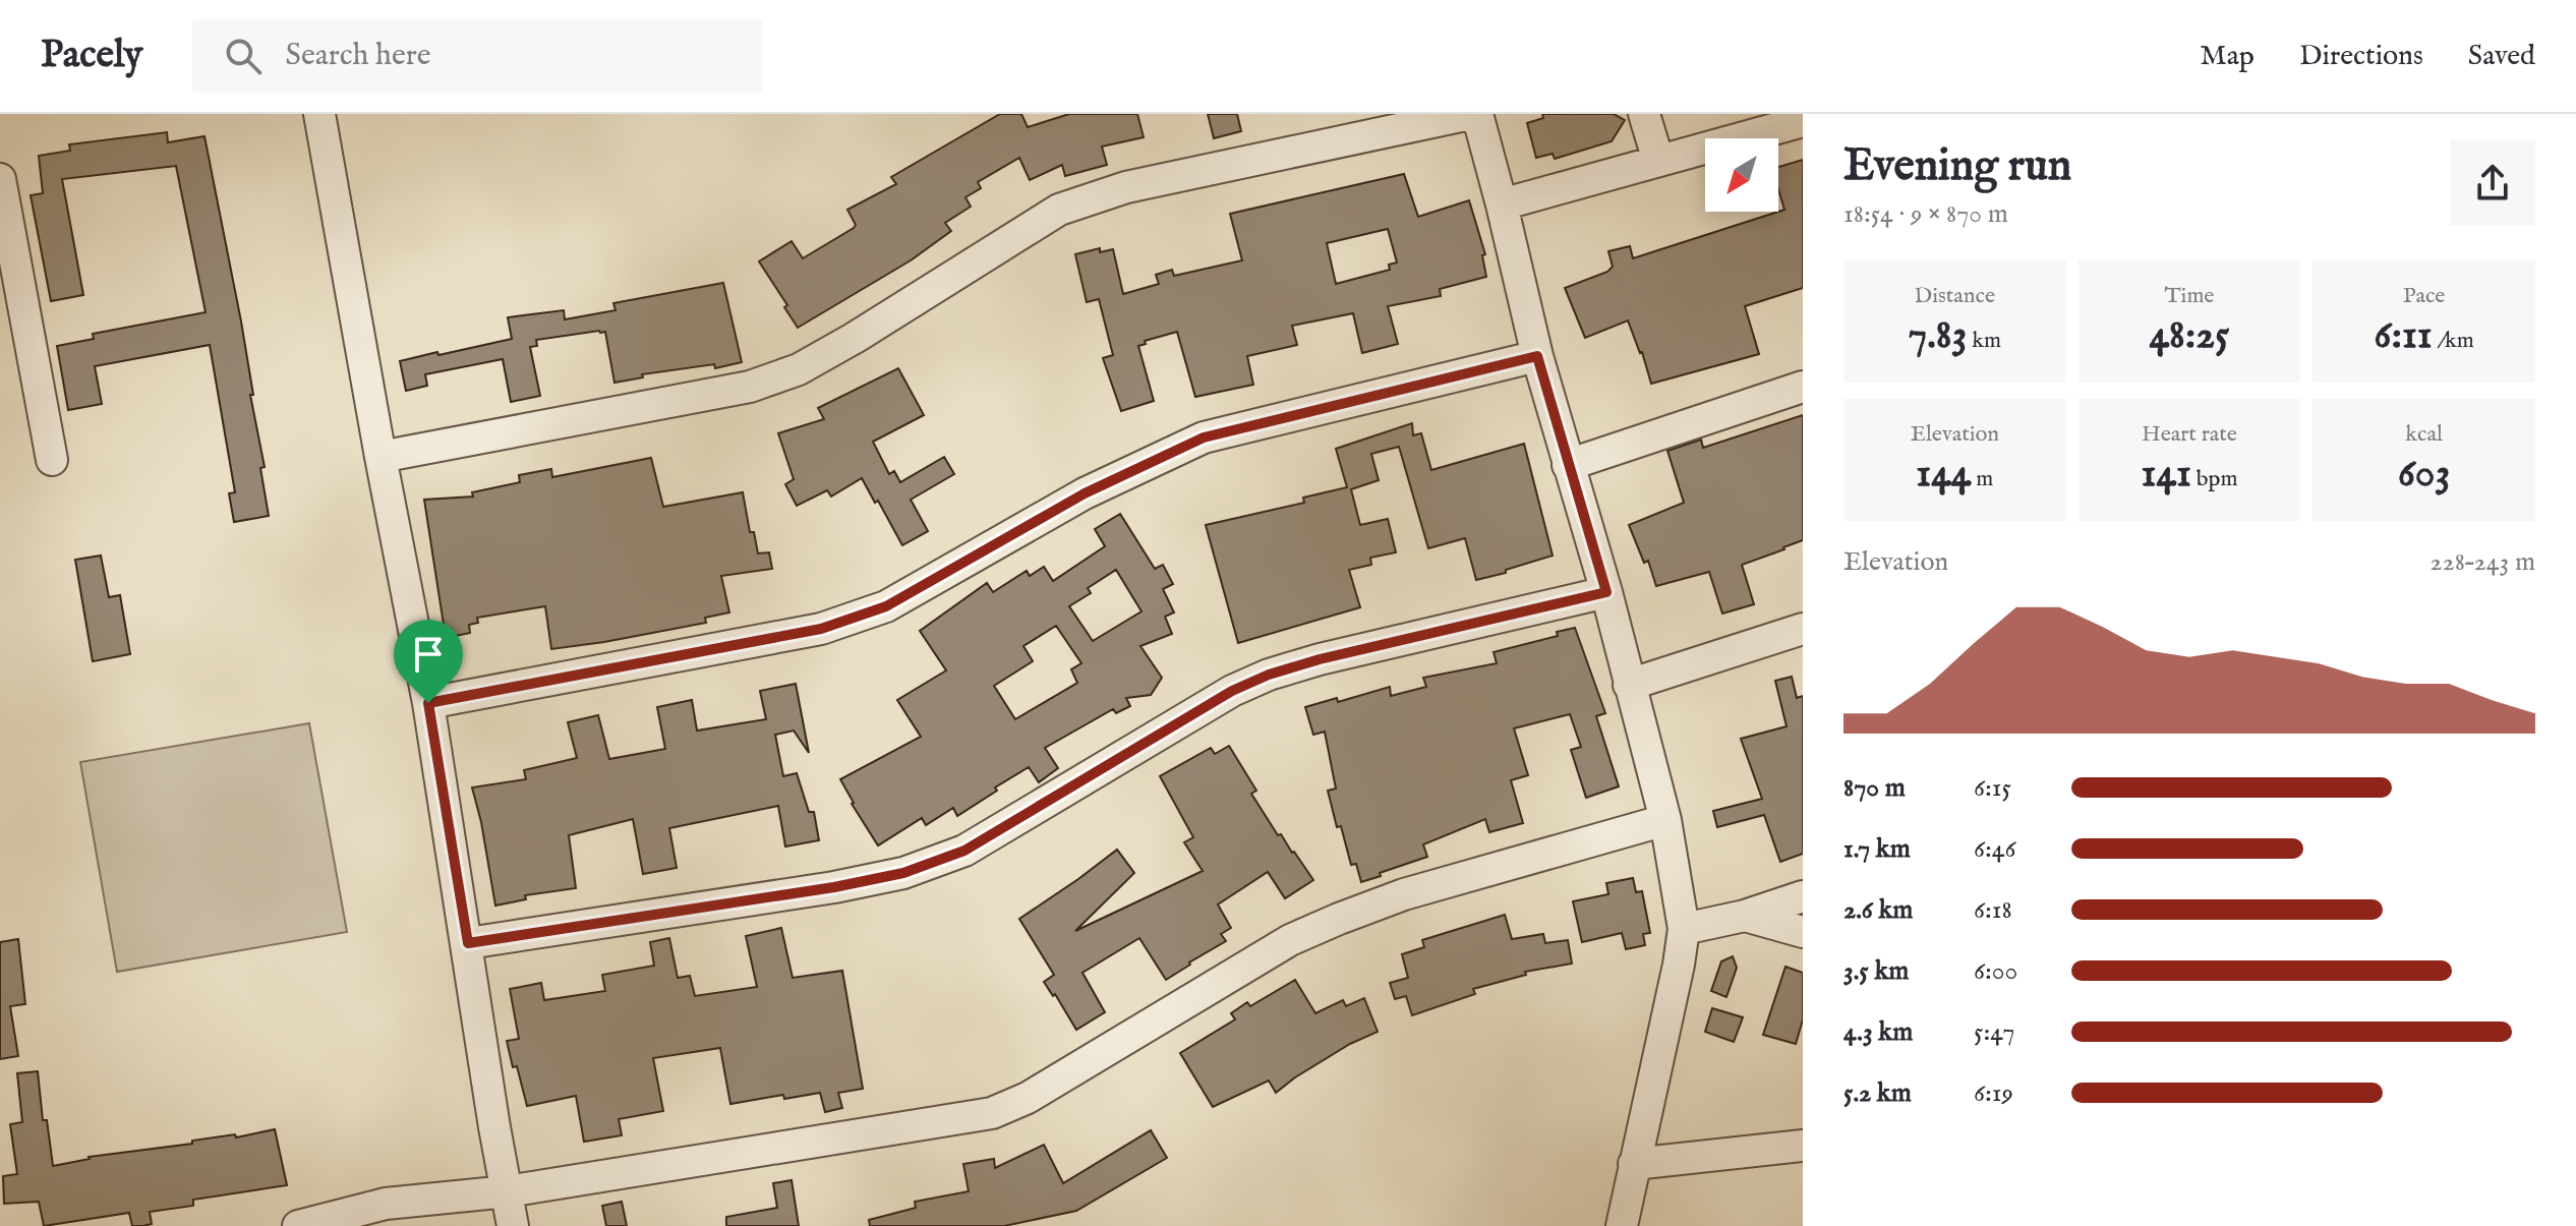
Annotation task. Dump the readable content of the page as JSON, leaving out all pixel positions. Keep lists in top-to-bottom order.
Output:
{
  "north": "bottom left",
  "page": {
    "header": "Pacely",
    "search": "Search here",
    "nav": ["Map", "Directions", "Saved"],
    "heading": ["Evening run", "18:54 · 9 × 870 m"],
    "stats": [
      ["Distance", "7.83 km"],
      ["Time", "48:25"],
      ["Pace", "6:11 /km"],
      ["Elevation", "144 m"],
      ["Heart rate", "141 bpm"],
      ["kcal", "603"]
    ],
    "chart": ["Elevation", "228–243 m"],
    "list": [
      {
        "name": "870 m",
        "note": "6:15"
      },
      {
        "name": "1.7 km",
        "note": "6:46"
      },
      {
        "name": "2.6 km",
        "note": "6:18"
      },
      {
        "name": "3.5 km",
        "note": "6:00"
      },
      {
        "name": "4.3 km",
        "note": "5:47"
      },
      {
        "name": "5.2 km",
        "note": "6:19"
      }
    ]
  }
}
